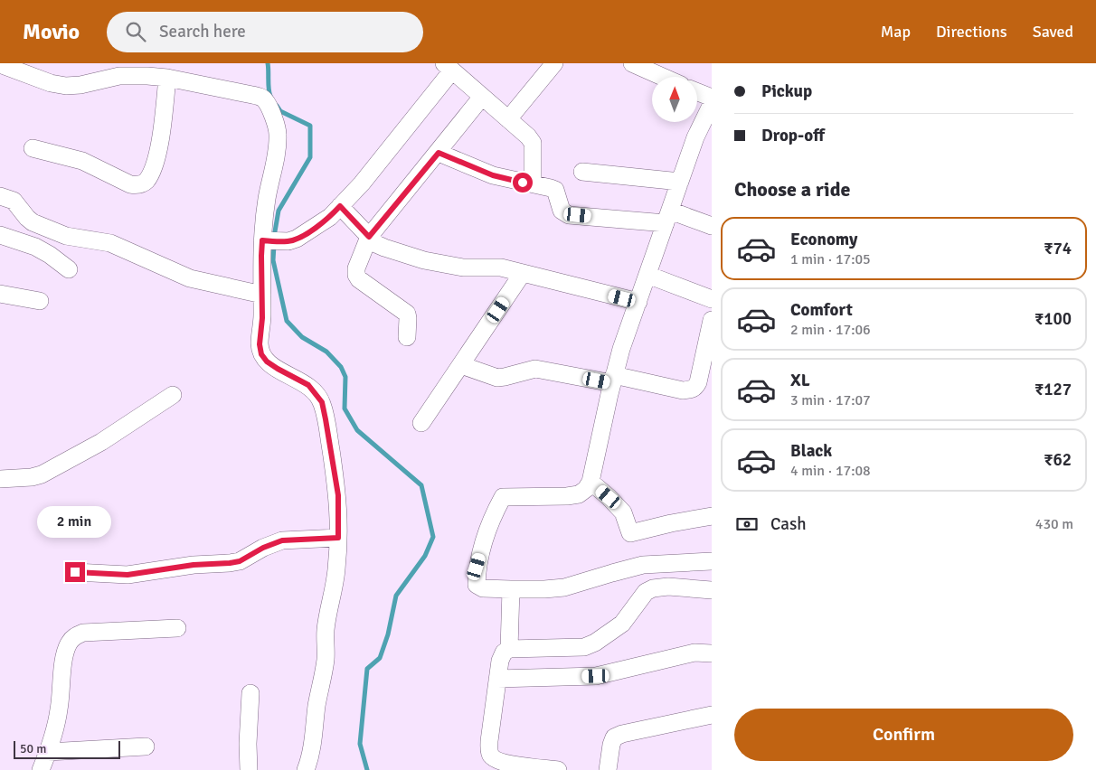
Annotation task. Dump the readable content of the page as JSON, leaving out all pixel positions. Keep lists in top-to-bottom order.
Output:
{
  "scale_bar": "50 m",
  "north": "top",
  "page": {
    "header": "Movio",
    "search": "Search here",
    "nav": ["Map", "Directions", "Saved"],
    "banner": ["Pickup", "Drop-off"],
    "heading": "Choose a ride",
    "list": [
      {
        "name": "Economy",
        "note": "1 min · 17:05",
        "value": "₹74"
      },
      {
        "name": "Comfort",
        "note": "2 min · 17:06",
        "value": "₹100"
      },
      {
        "name": "XL",
        "note": "3 min · 17:07",
        "value": "₹127"
      },
      {
        "name": "Black",
        "note": "4 min · 17:08",
        "value": "₹62"
      }
    ],
    "pay": ["Cash", "430 m"],
    "bubble": "2 min",
    "buttons": "Confirm",
    "scale": "50 m"
  }
}
